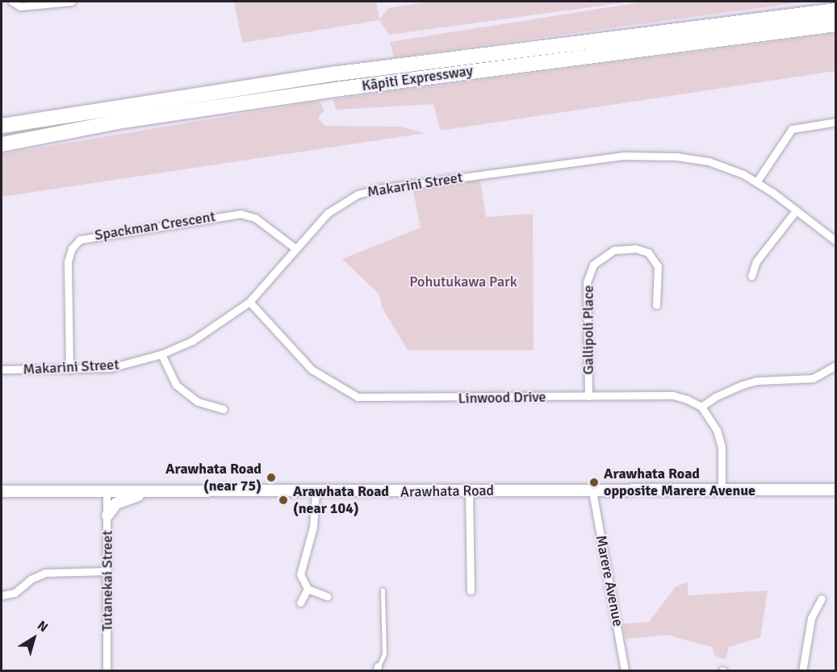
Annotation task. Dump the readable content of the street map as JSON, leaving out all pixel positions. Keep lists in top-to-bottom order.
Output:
{
  "streets": {
    "highway": ["Kāpiti Expressway"],
    "main road": ["Arawhata Road"],
    "street": [
      "Makarini Street",
      "Spackman Crescent",
      "Gallipoli Place",
      "Linwood Drive",
      "Tutanekai Street",
      "Marere Avenue"
    ]
  },
  "crossings": [
    ["Makarini Street", "Spackman Crescent"],
    ["Makarini Street", "Linwood Drive"],
    ["Gallipoli Place", "Linwood Drive"],
    ["Arawhata Road", "Tutanekai Street"],
    ["Arawhata Road", "Marere Avenue"]
  ],
  "parks": ["Pohutukawa Park"],
  "places": ["Arawhata Road (near 75)", "Arawhata Road opposite Marere Avenue", "Arawhata Road (near 104)"],
  "north": "top right"
}
